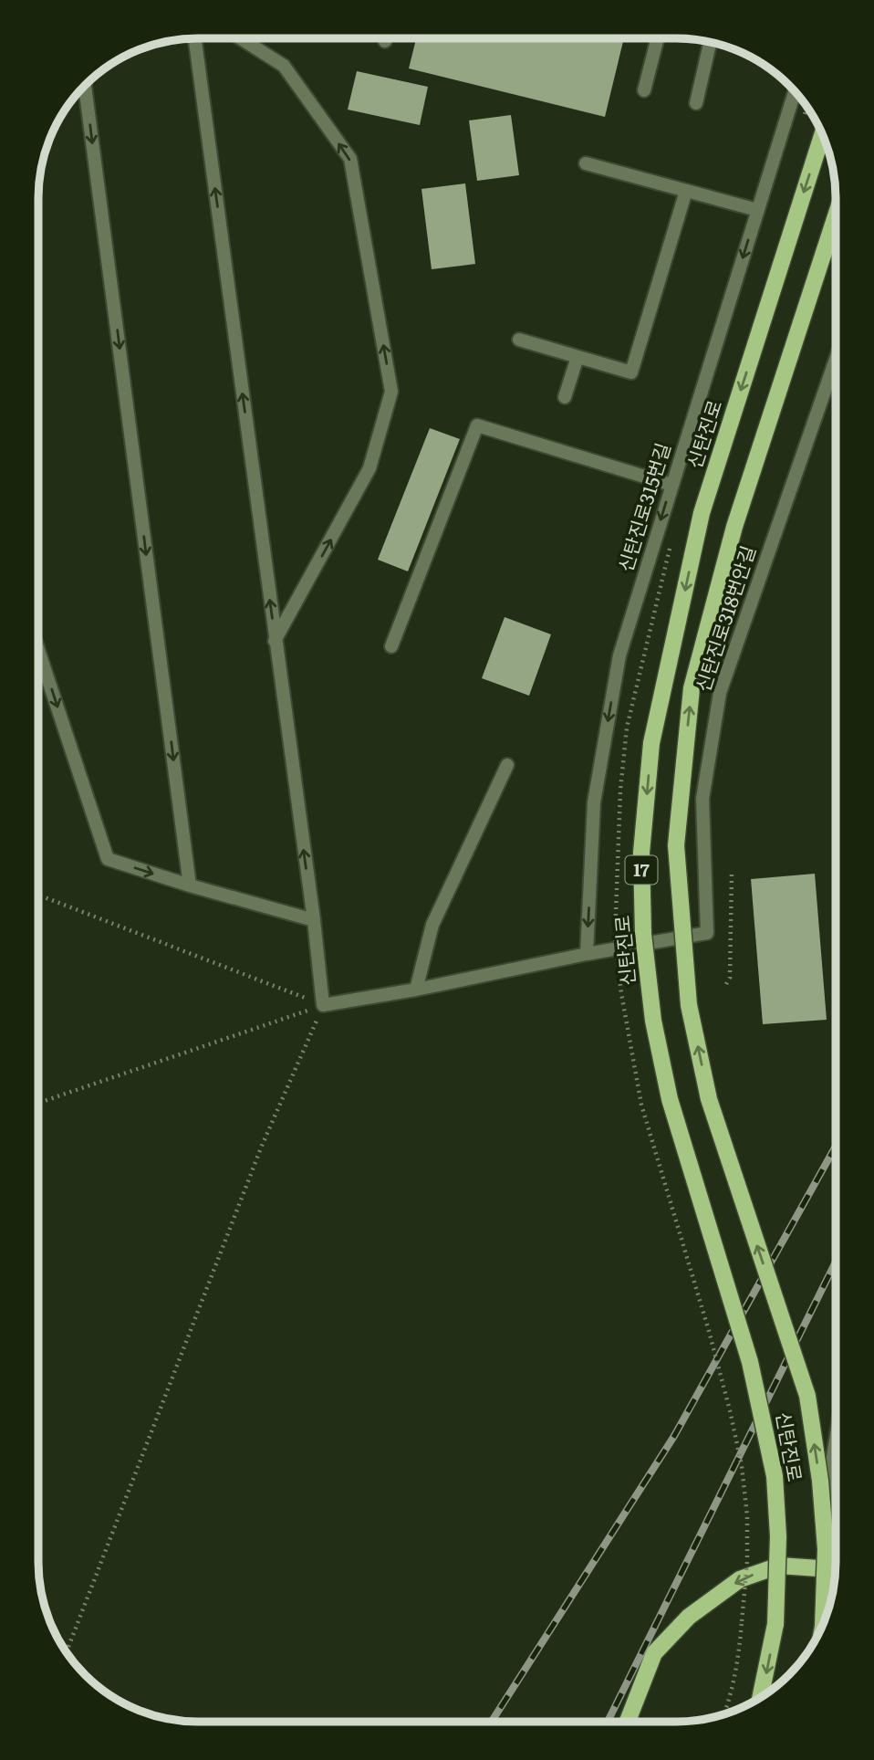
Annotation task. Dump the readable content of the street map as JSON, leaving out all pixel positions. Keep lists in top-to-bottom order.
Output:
{
  "streets": {
    "main road": ["신탄진로", "17"],
    "street": ["신탄진로315번길", "신탄진로318번안길"]
  },
  "crossings": [
    ["신탄진로315번길", "신탄진로318번안길"]
  ],
  "one_way": ["신탄진로315번길"]
}
